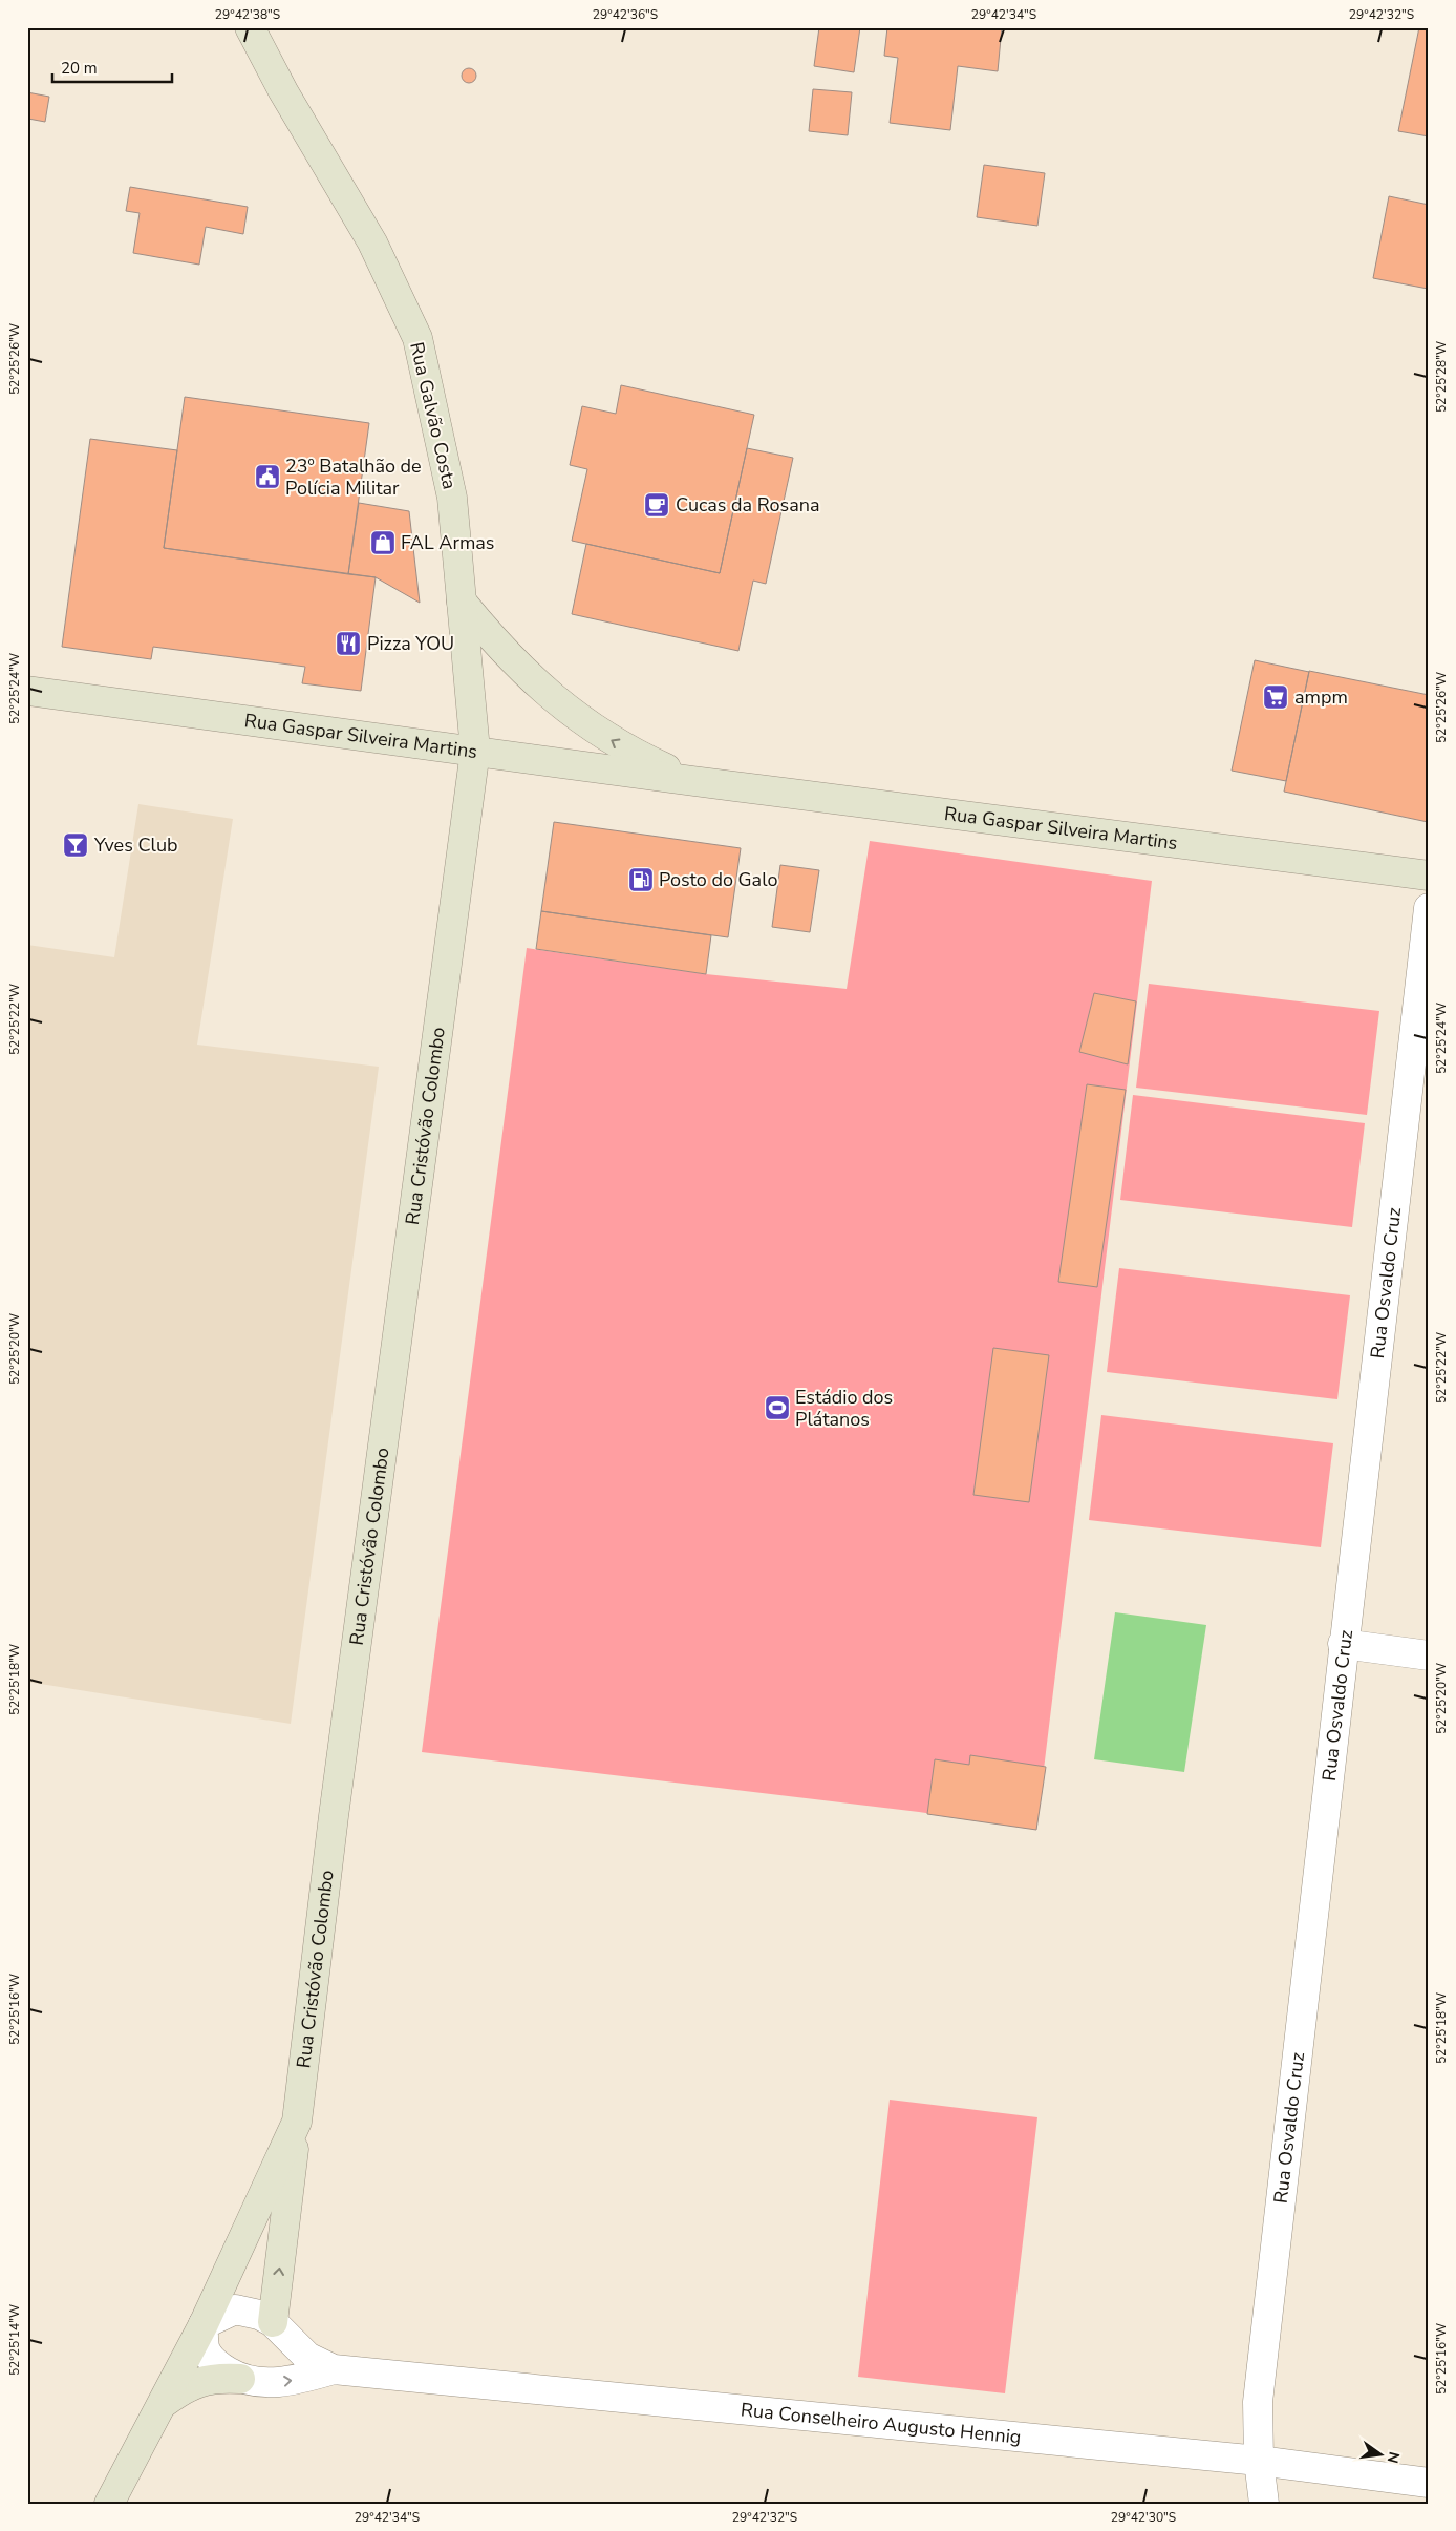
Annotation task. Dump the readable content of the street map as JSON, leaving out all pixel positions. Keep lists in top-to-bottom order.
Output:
{
  "streets": {
    "street": [
      "Rua Galvão Costa",
      "Rua Gaspar Silveira Martins",
      "Rua Cristóvão Colombo",
      "Rua Osvaldo Cruz",
      "Rua Conselheiro Augusto Hennig"
    ]
  },
  "crossings": [
    ["Rua Galvão Costa", "Rua Gaspar Silveira Martins"],
    ["Rua Galvão Costa", "Rua Cristóvão Colombo"],
    ["Rua Gaspar Silveira Martins", "Rua Cristóvão Colombo"],
    ["Rua Cristóvão Colombo", "Rua Conselheiro Augusto Hennig"],
    ["Rua Osvaldo Cruz", "Rua Conselheiro Augusto Hennig"]
  ],
  "places": {
    "public building": ["23º Batalhão de Polícia Militar"],
    "cafe": ["Cucas da Rosana"],
    "shop": ["FAL Armas"],
    "restaurant": ["Pizza YOU"],
    "supermarket": ["ampm"],
    "bar": ["Yves Club"],
    "fuel station": ["Posto do Galo"],
    "sports": ["Estádio dos Plátanos"]
  },
  "scale_bar": "20 m",
  "north": "right",
  "coordinates": [
    "29°42'38\"S",
    "29°42'36\"S",
    "29°42'34\"S",
    "29°42'32\"S",
    "52°25'26\"W",
    "52°25'28\"W",
    "52°25'24\"W",
    "52°25'22\"W",
    "52°25'20\"W",
    "52°25'18\"W",
    "52°25'16\"W",
    "52°25'14\"W",
    "29°42'30\"S"
  ]
}
